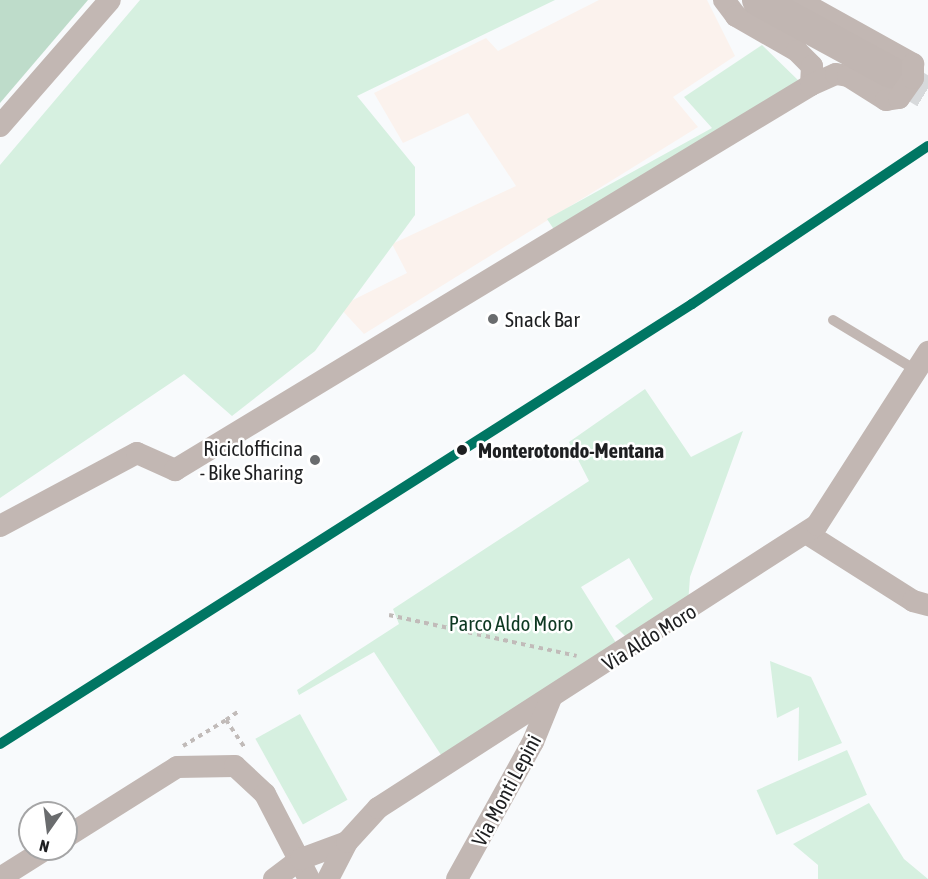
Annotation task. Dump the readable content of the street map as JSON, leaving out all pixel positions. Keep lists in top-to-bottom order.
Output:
{
  "streets": {
    "street": ["Via Aldo Moro", "Via Monti Lepini"]
  },
  "crossings": [
    ["Via Aldo Moro", "Via Monti Lepini"]
  ],
  "parks": ["Parco Aldo Moro"],
  "places": ["Snack Bar", "Monterotondo-Mentana", "Riciclofficina - Bike Sharing"],
  "north": "bottom"
}
